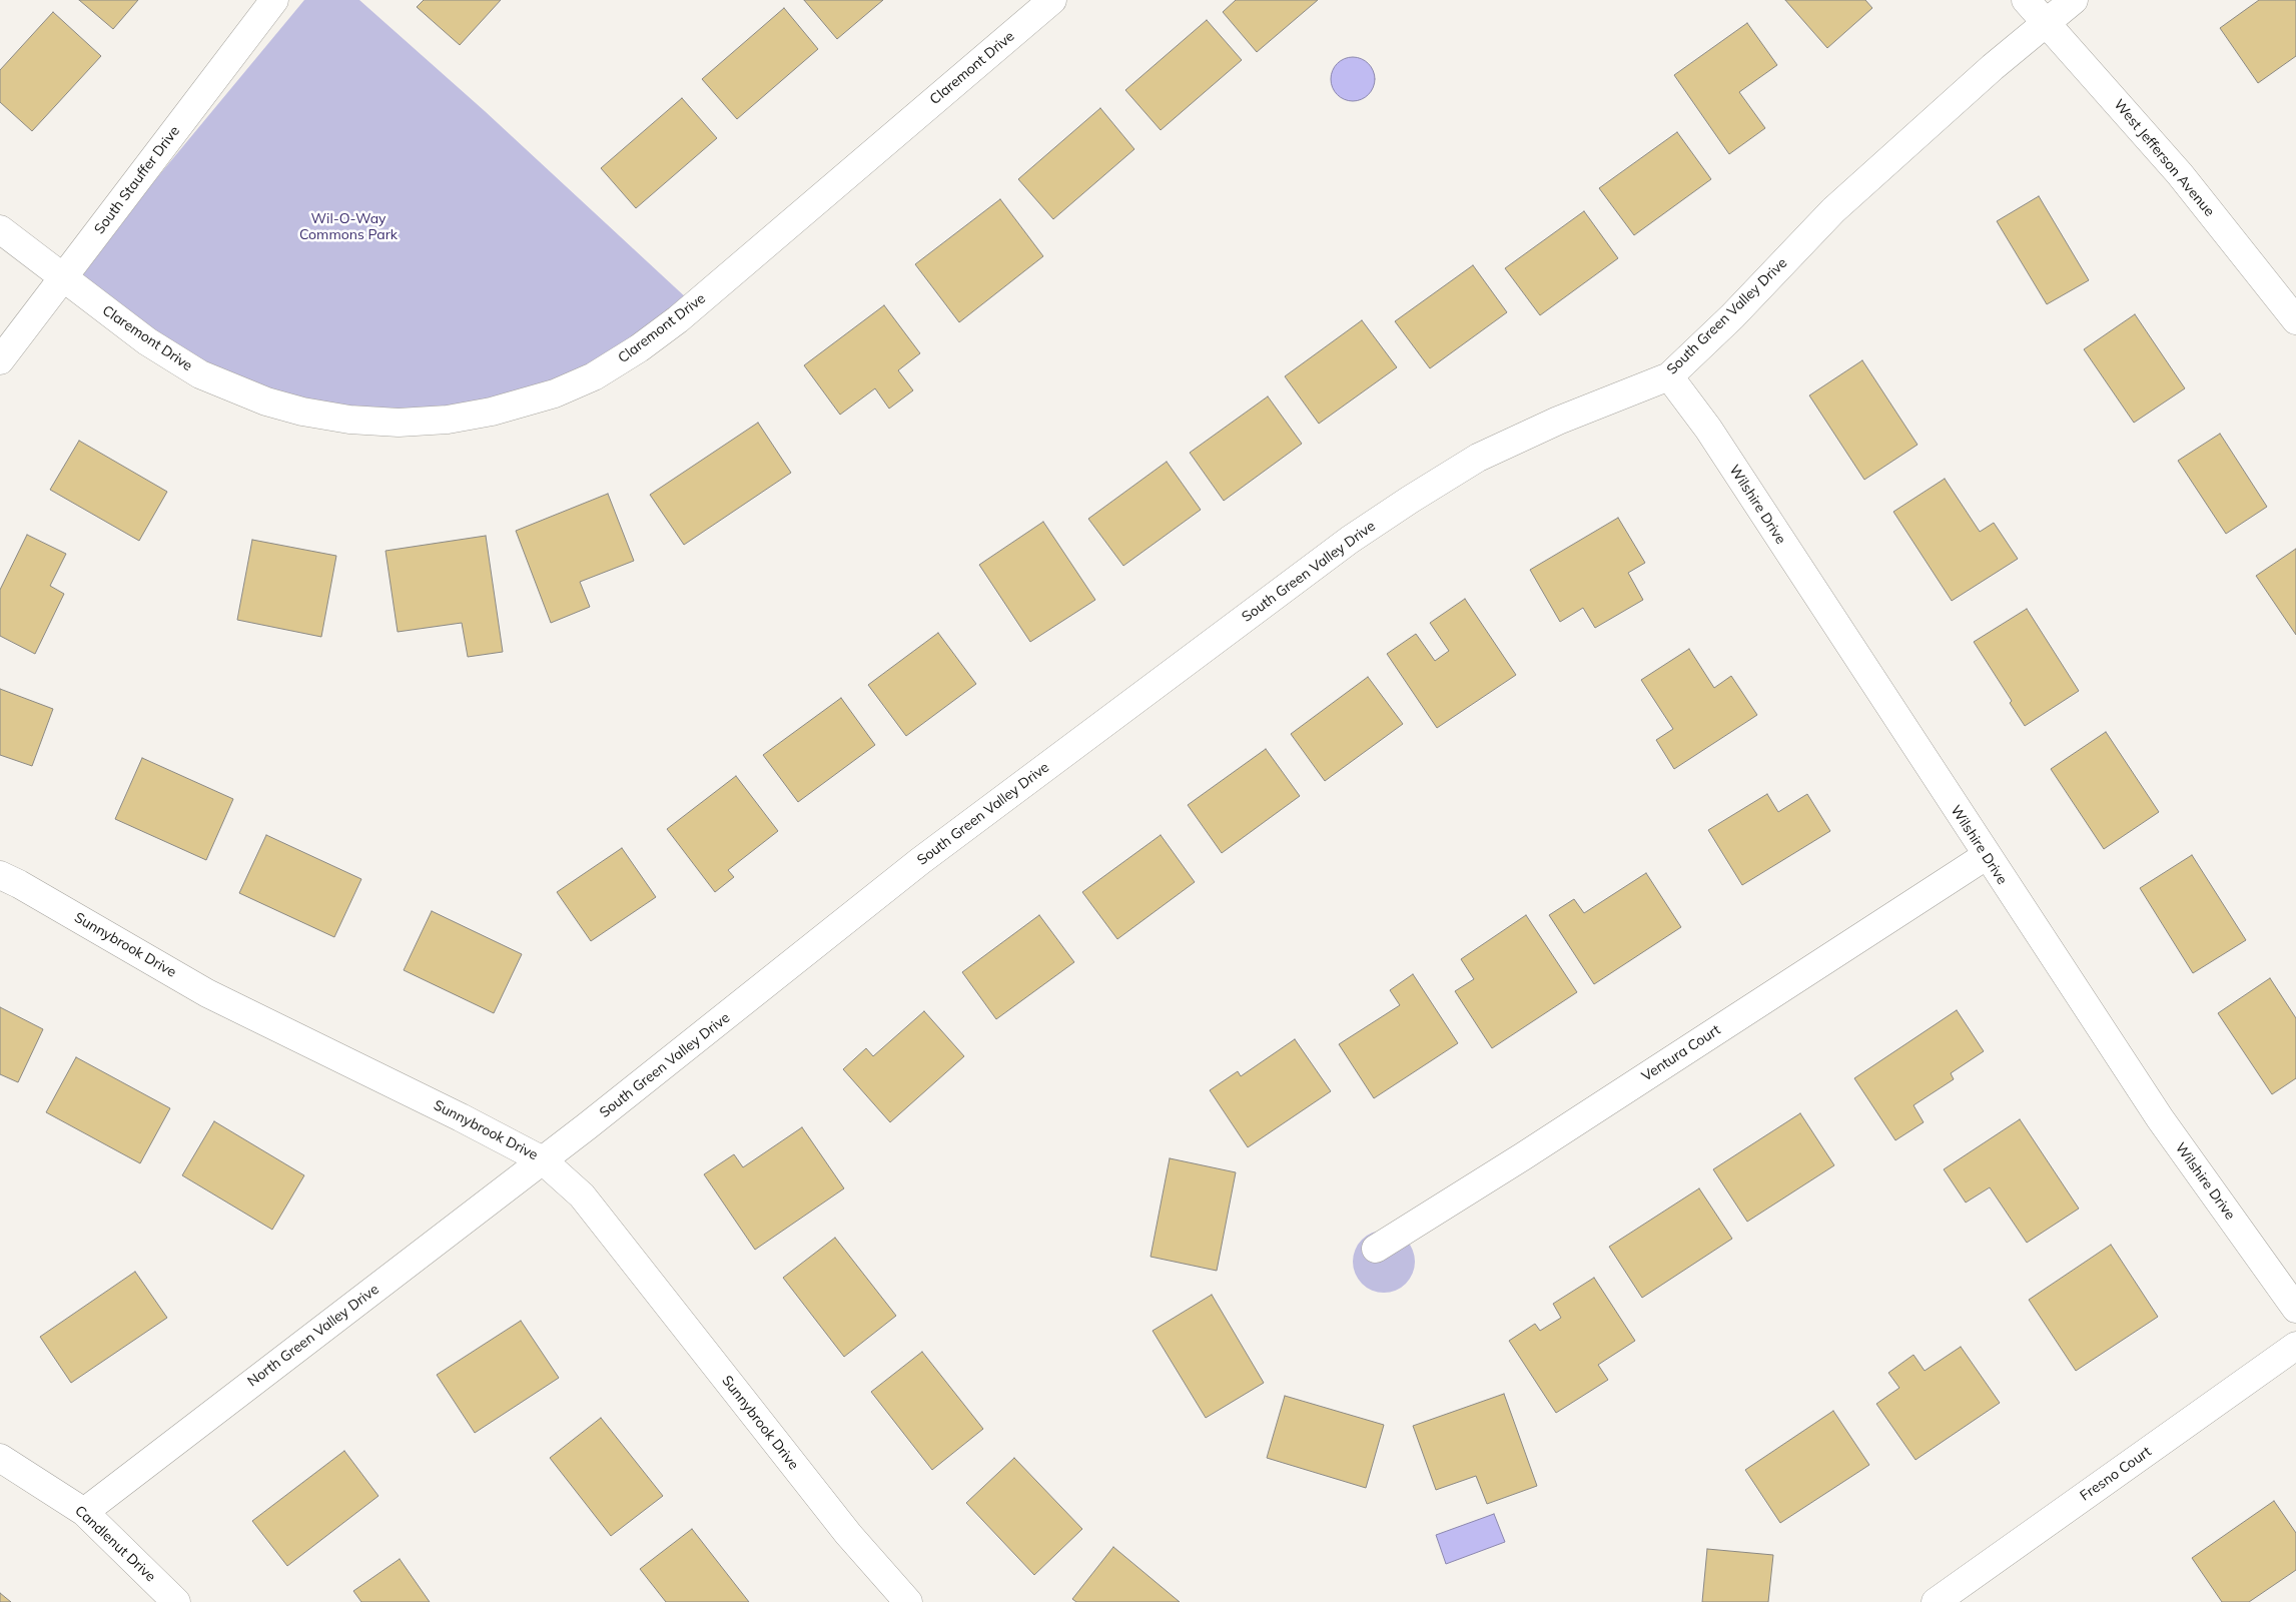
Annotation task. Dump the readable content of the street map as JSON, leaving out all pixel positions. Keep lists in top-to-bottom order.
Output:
{
  "streets": {
    "street": [
      "Claremont Drive",
      "West Jefferson Avenue",
      "South Stauffer Drive",
      "South Green Valley Drive",
      "Wilshire Drive",
      "Sunnybrook Drive",
      "Ventura Court",
      "North Green Valley Drive",
      "Fresno Court",
      "Candlenut Drive"
    ]
  },
  "crossings": [
    ["Claremont Drive", "South Stauffer Drive"],
    ["West Jefferson Avenue", "South Green Valley Drive"],
    ["South Green Valley Drive", "Wilshire Drive"],
    ["South Green Valley Drive", "Sunnybrook Drive"],
    ["South Green Valley Drive", "North Green Valley Drive"],
    ["Wilshire Drive", "Ventura Court"],
    ["Sunnybrook Drive", "North Green Valley Drive"],
    ["North Green Valley Drive", "Candlenut Drive"]
  ],
  "parks": ["Wil-O-Way Commons Park"]
}
